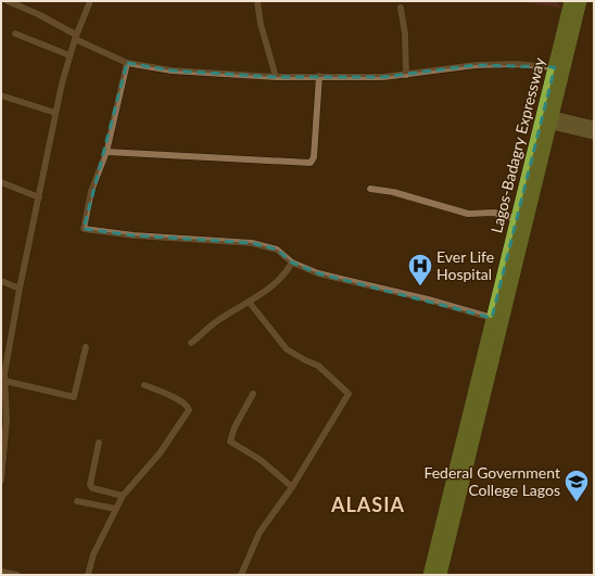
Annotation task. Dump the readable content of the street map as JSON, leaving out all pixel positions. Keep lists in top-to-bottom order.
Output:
{
  "streets": {
    "highway": ["Lagos-Badagry Expressway"]
  },
  "districts": ["ALASIA"],
  "places": {
    "hospital": ["Ever Life Hospital"],
    "school or university": ["Federal Government College Lagos"]
  }
}
